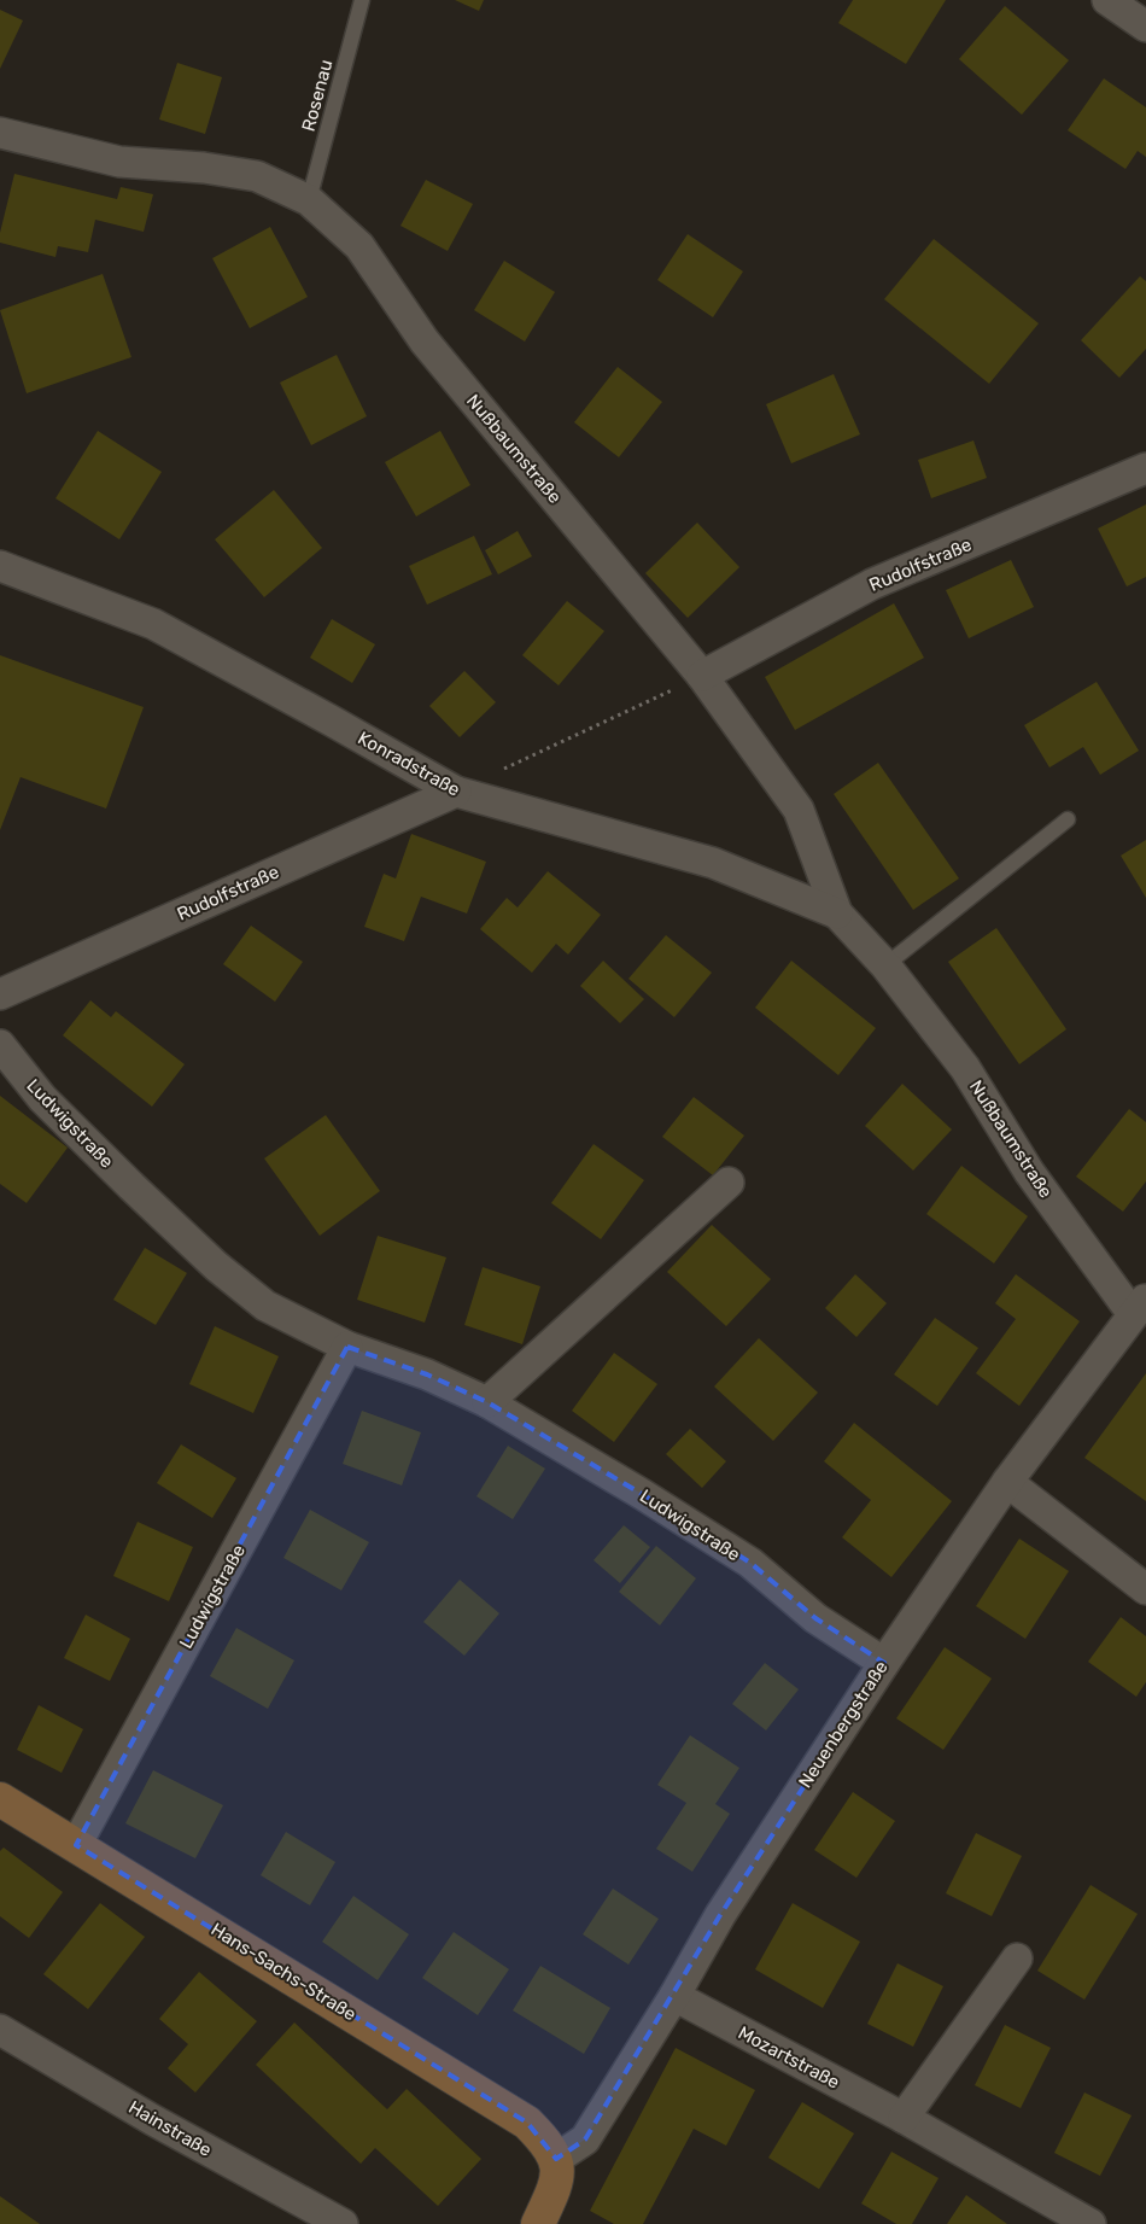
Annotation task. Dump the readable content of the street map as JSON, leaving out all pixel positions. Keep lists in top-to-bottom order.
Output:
{
  "streets": {
    "street": [
      "Nußbaumstraße",
      "Rudolfstraße",
      "Konradstraße",
      "Ludwigstraße",
      "Neuenbergstraße",
      "Hans-Sachs-Straße",
      "Mozartstraße",
      "Hainstraße"
    ],
    "lane": ["Rosenau"]
  },
  "crossings": [
    ["Rosenau", "Nußbaumstraße"],
    ["Nußbaumstraße", "Rudolfstraße"],
    ["Nußbaumstraße", "Konradstraße"],
    ["Nußbaumstraße", "Neuenbergstraße"],
    ["Rudolfstraße", "Konradstraße"],
    ["Ludwigstraße", "Neuenbergstraße"],
    ["Ludwigstraße", "Hans-Sachs-Straße"],
    ["Neuenbergstraße", "Hans-Sachs-Straße"],
    ["Neuenbergstraße", "Mozartstraße"]
  ]
}
